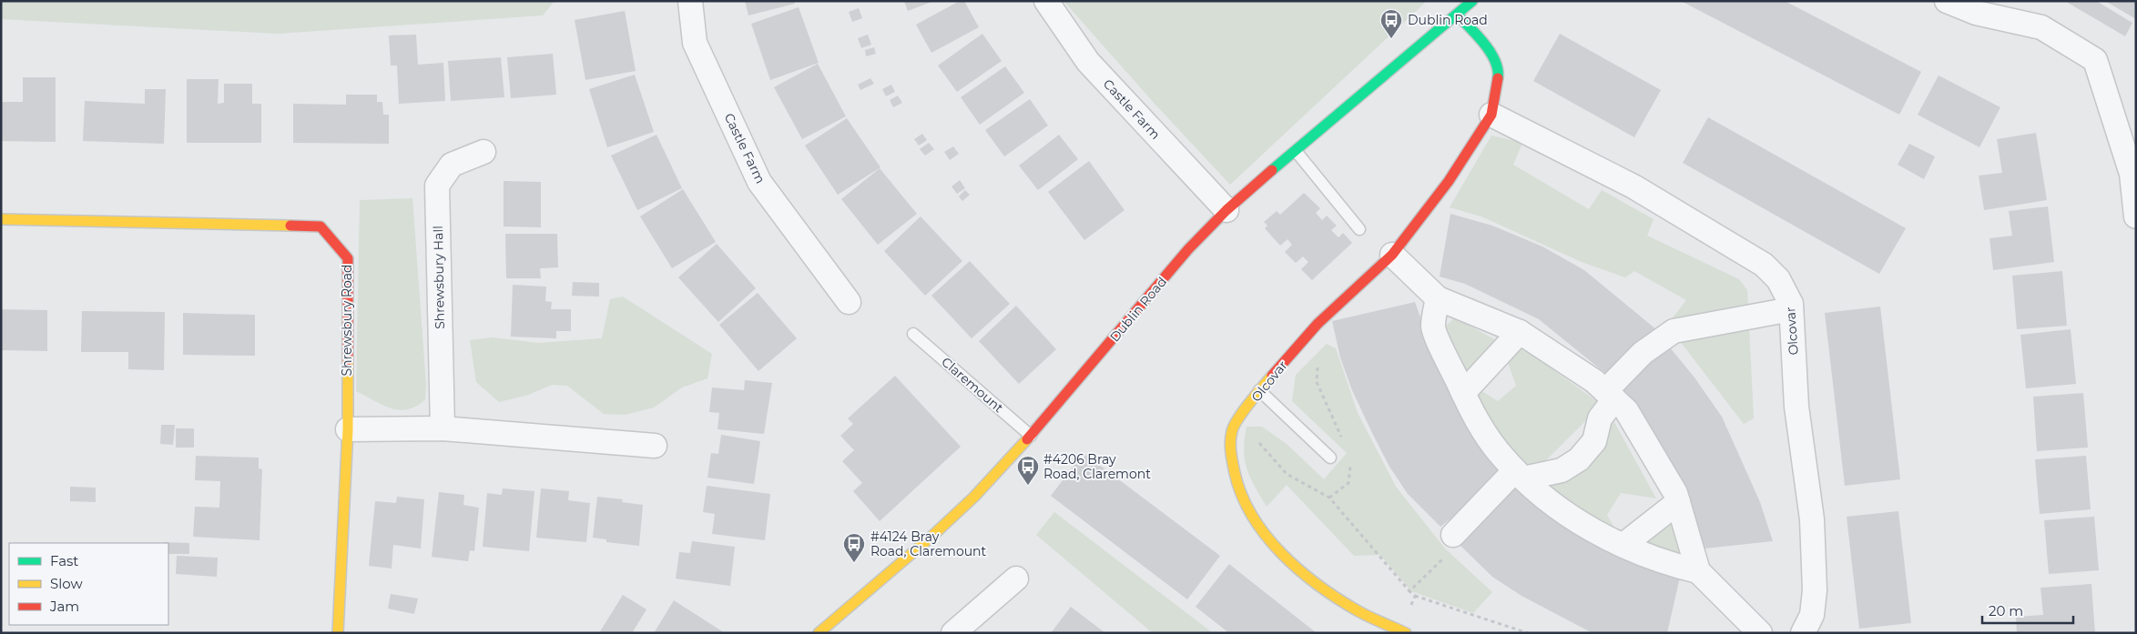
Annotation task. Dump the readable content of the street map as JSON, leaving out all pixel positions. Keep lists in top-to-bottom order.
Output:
{
  "streets": {
    "street": [
      "Castle Farm",
      "Shrewsbury Hall",
      "Dublin Road",
      "Shrewsbury Road",
      "Olcovar"
    ],
    "lane": ["Claremount"]
  },
  "crossings": [
    ["Castle Farm", "Dublin Road"],
    ["Dublin Road", "Olcovar"],
    ["Dublin Road", "Claremount"]
  ],
  "places": {
    "bus stop": ["Dublin Road", "#4206 Bray Road, Claremont", "#4124 Bray Road, Claremount"]
  },
  "legend": ["Fast", "Slow", "Jam"],
  "scale_bar": "20 m"
}
